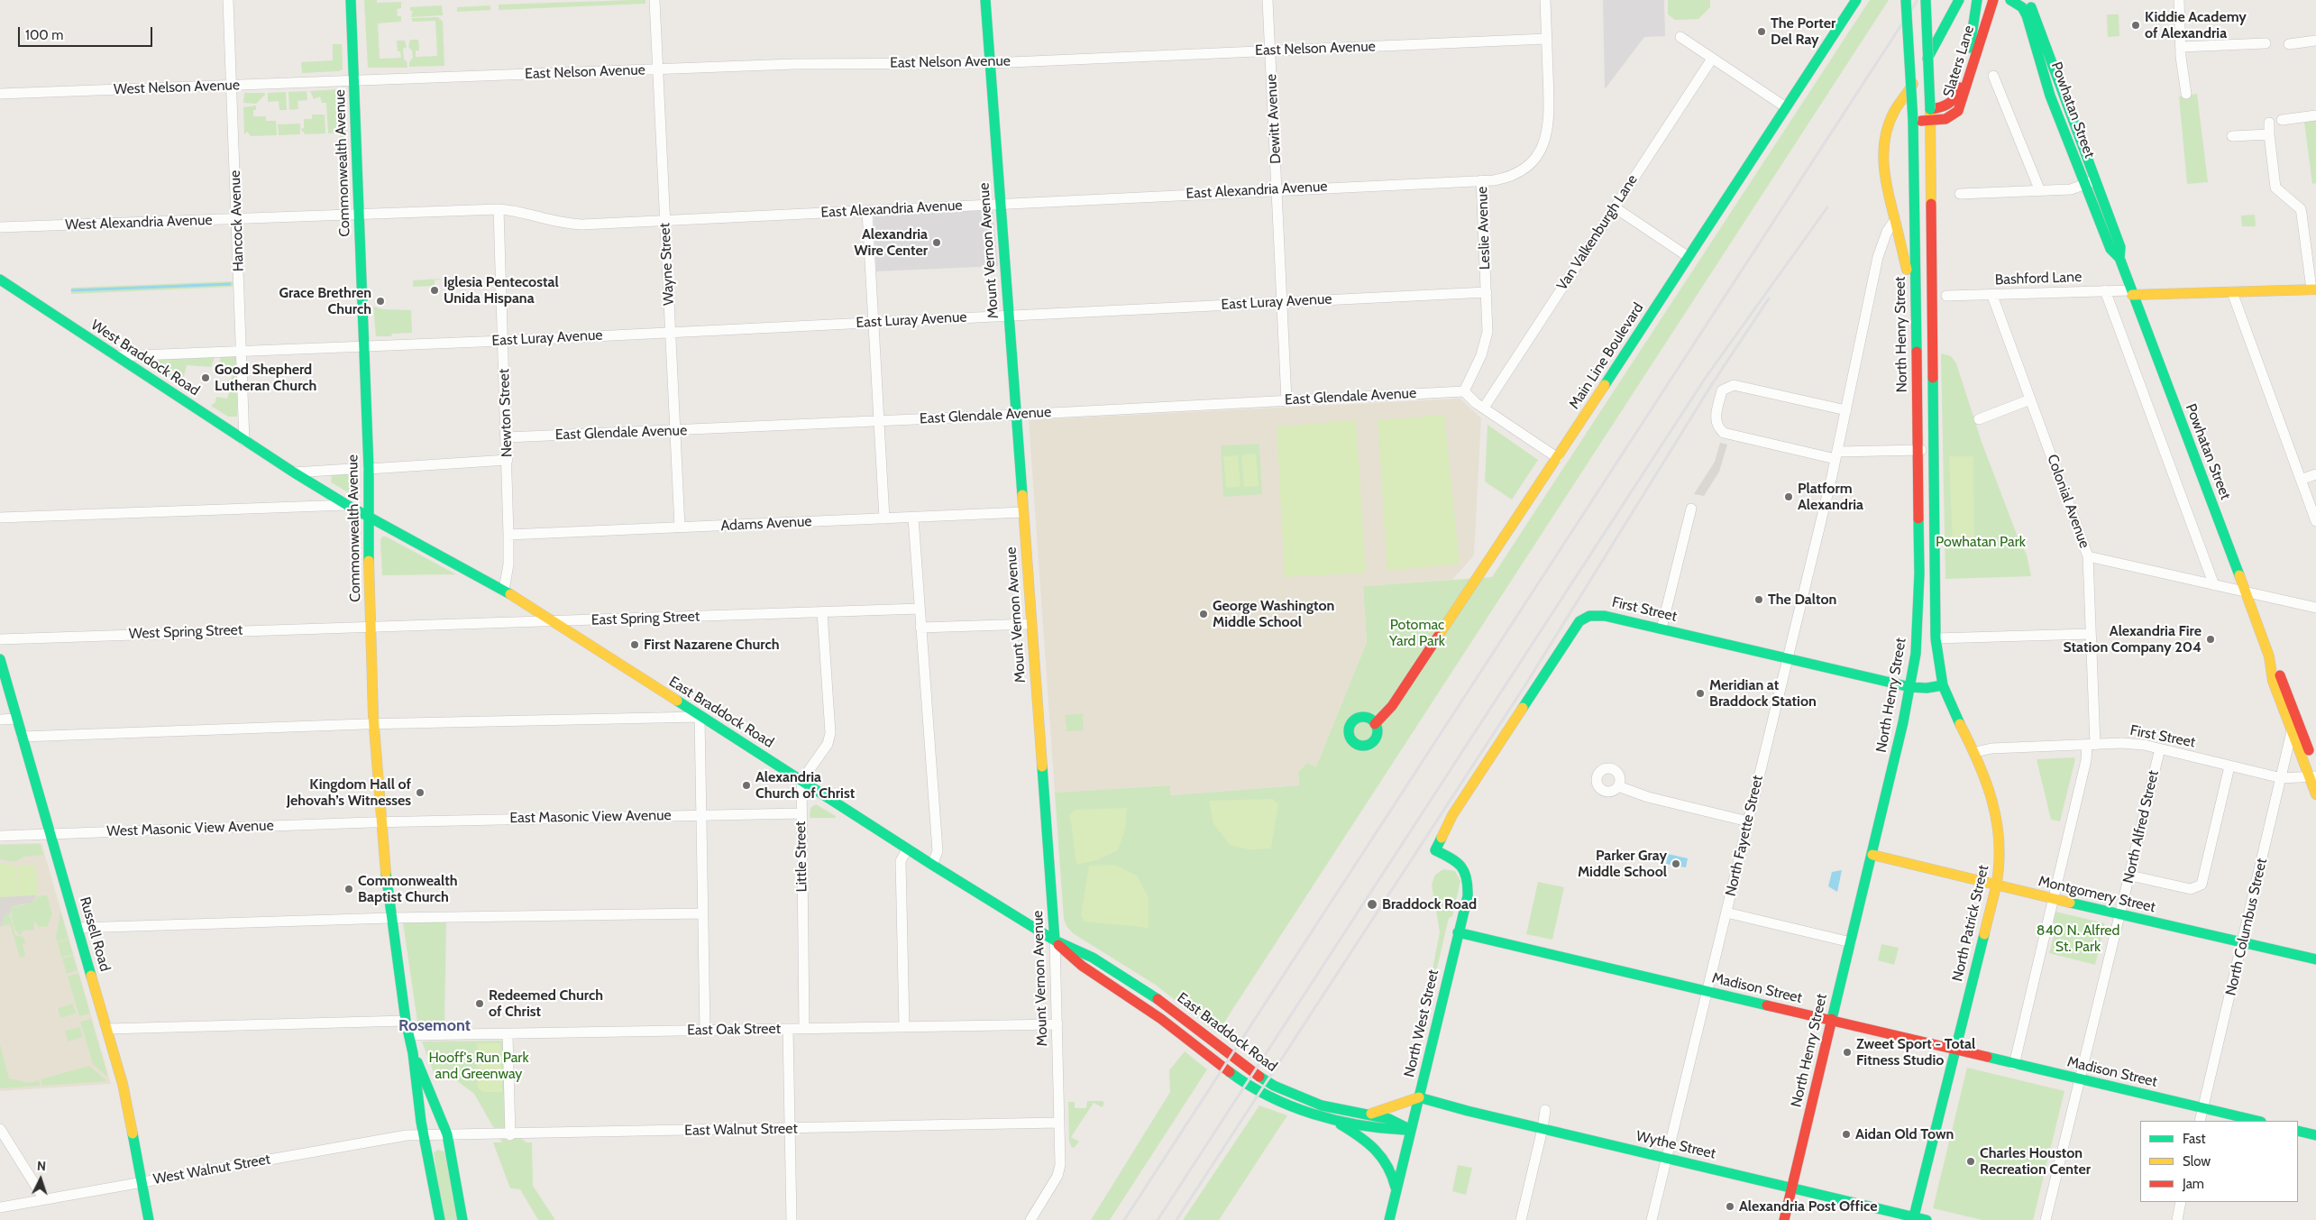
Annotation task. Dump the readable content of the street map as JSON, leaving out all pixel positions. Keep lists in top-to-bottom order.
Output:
{
  "streets": {
    "main road": [
      "Slaters Lane",
      "Powhatan Street",
      "Commonwealth Avenue",
      "Mount Vernon Avenue",
      "Bashford Lane",
      "North Henry Street",
      "Main Line Boulevard",
      "West Braddock Road",
      "First Street",
      "East Braddock Road",
      "Montgomery Street",
      "North Patrick Street",
      "Russell Road",
      "Madison Street",
      "North West Street",
      "Wythe Street"
    ],
    "street": [
      "East Nelson Avenue",
      "West Nelson Avenue",
      "Dewitt Avenue",
      "East Alexandria Avenue",
      "Hancock Avenue",
      "West Alexandria Avenue",
      "Leslie Avenue",
      "Van Valkenburgh Lane",
      "Wayne Street",
      "East Luray Avenue",
      "East Glendale Avenue",
      "Newton Street",
      "Colonial Avenue",
      "Adams Avenue",
      "East Spring Street",
      "West Spring Street",
      "East Masonic View Avenue",
      "North Alfred Street",
      "West Masonic View Avenue",
      "North Fayette Street",
      "Little Street",
      "North Columbus Street",
      "East Oak Street",
      "East Walnut Street",
      "West Walnut Street"
    ]
  },
  "crossings": [
    ["East Nelson Avenue", "West Nelson Avenue"],
    ["East Nelson Avenue", "Dewitt Avenue"],
    ["East Nelson Avenue", "Commonwealth Avenue"],
    ["East Nelson Avenue", "Leslie Avenue"],
    ["East Nelson Avenue", "Mount Vernon Avenue"],
    ["East Nelson Avenue", "Wayne Street"],
    ["Slaters Lane", "North Henry Street"],
    ["West Nelson Avenue", "Commonwealth Avenue"],
    ["West Nelson Avenue", "Hancock Avenue"],
    ["Powhatan Street", "Bashford Lane"],
    ["Powhatan Street", "First Street"],
    ["Powhatan Street", "North Columbus Street"],
    ["Dewitt Avenue", "East Alexandria Avenue"],
    ["Dewitt Avenue", "East Luray Avenue"],
    ["Dewitt Avenue", "East Glendale Avenue"],
    ["Commonwealth Avenue", "East Alexandria Avenue"],
    ["Commonwealth Avenue", "West Alexandria Avenue"],
    ["Commonwealth Avenue", "East Luray Avenue"],
    ["Commonwealth Avenue", "West Braddock Road"],
    ["Commonwealth Avenue", "East Spring Street"],
    ["Commonwealth Avenue", "West Spring Street"],
    ["Commonwealth Avenue", "East Braddock Road"],
    ["Commonwealth Avenue", "East Masonic View Avenue"],
    ["Commonwealth Avenue", "West Masonic View Avenue"],
    ["Commonwealth Avenue", "East Oak Street"],
    ["Commonwealth Avenue", "East Walnut Street"],
    ["Commonwealth Avenue", "West Walnut Street"],
    ["East Alexandria Avenue", "West Alexandria Avenue"],
    ["East Alexandria Avenue", "Leslie Avenue"],
    ["East Alexandria Avenue", "Mount Vernon Avenue"],
    ["East Alexandria Avenue", "Wayne Street"],
    ["East Alexandria Avenue", "Newton Street"],
    ["Hancock Avenue", "West Alexandria Avenue"],
    ["Hancock Avenue", "East Luray Avenue"],
    ["Hancock Avenue", "West Braddock Road"],
    ["Leslie Avenue", "East Luray Avenue"],
    ["Leslie Avenue", "East Glendale Avenue"],
    ["Mount Vernon Avenue", "East Luray Avenue"],
    ["Mount Vernon Avenue", "East Glendale Avenue"],
    ["Mount Vernon Avenue", "Adams Avenue"],
    ["Mount Vernon Avenue", "East Braddock Road"],
    ["Mount Vernon Avenue", "East Oak Street"],
    ["Mount Vernon Avenue", "East Walnut Street"],
    ["Wayne Street", "East Luray Avenue"],
    ["Wayne Street", "East Glendale Avenue"],
    ["Wayne Street", "Adams Avenue"],
    ["Bashford Lane", "Colonial Avenue"],
    ["East Luray Avenue", "West Braddock Road"],
    ["East Luray Avenue", "Newton Street"],
    ["North Henry Street", "First Street"],
    ["North Henry Street", "Montgomery Street"],
    ["North Henry Street", "North Patrick Street"],
    ["North Henry Street", "Madison Street"],
    ["North Henry Street", "Wythe Street"],
    ["West Braddock Road", "East Braddock Road"],
    ["East Glendale Avenue", "Newton Street"],
    ["Newton Street", "Adams Avenue"],
    ["Newton Street", "East Braddock Road"],
    ["Colonial Avenue", "First Street"],
    ["Colonial Avenue", "Montgomery Street"],
    ["Colonial Avenue", "Madison Street"],
    ["First Street", "North Alfred Street"],
    ["First Street", "North Fayette Street"],
    ["First Street", "North Patrick Street"],
    ["First Street", "North Columbus Street"],
    ["First Street", "North West Street"],
    ["East Spring Street", "West Spring Street"],
    ["East Spring Street", "East Braddock Road"],
    ["East Braddock Road", "Little Street"],
    ["East Braddock Road", "North West Street"],
    ["East Masonic View Avenue", "West Masonic View Avenue"],
    ["East Masonic View Avenue", "Little Street"],
    ["North Alfred Street", "Montgomery Street"],
    ["North Alfred Street", "Madison Street"],
    ["West Masonic View Avenue", "Russell Road"],
    ["North Fayette Street", "Madison Street"],
    ["North Fayette Street", "Wythe Street"],
    ["Little Street", "East Oak Street"],
    ["Montgomery Street", "North Patrick Street"],
    ["Montgomery Street", "North Columbus Street"],
    ["North Patrick Street", "Madison Street"],
    ["North Patrick Street", "Wythe Street"],
    ["North Columbus Street", "Madison Street"],
    ["Russell Road", "West Walnut Street"],
    ["Madison Street", "North West Street"],
    ["North West Street", "Wythe Street"],
    ["East Walnut Street", "West Walnut Street"]
  ],
  "districts": ["Rosemont"],
  "parks": [
    "Powhatan Park",
    "Potomac Yard Park",
    "840 N. Alfred St. Park",
    "Hooff's Run Park and Greenway"
  ],
  "places": [
    "Kiddie Academy of Alexandria",
    "The Porter Del Ray",
    "Alexandria Wire Center",
    "Iglesia Pentecostal Unida Hispana",
    "Grace Brethren Church",
    "Good Shepherd Lutheran Church",
    "Platform Alexandria",
    "The Dalton",
    "George Washington Middle School",
    "Alexandria Fire Station Company 204",
    "First Nazarene Church",
    "Meridian at Braddock Station",
    "Alexandria Church of Christ",
    "Kingdom Hall of Jehovah’s Witnesses",
    "Parker Gray Middle School",
    "Commonwealth Baptist Church",
    "Braddock Road",
    "Redeemed Church of Christ",
    "Zweet Sport - Total Fitness Studio",
    "Aidan Old Town",
    "Charles Houston Recreation Center",
    "Alexandria Post Office"
  ],
  "legend": ["Fast", "Slow", "Jam"],
  "scale_bar": "100 m",
  "north": "top"
}
